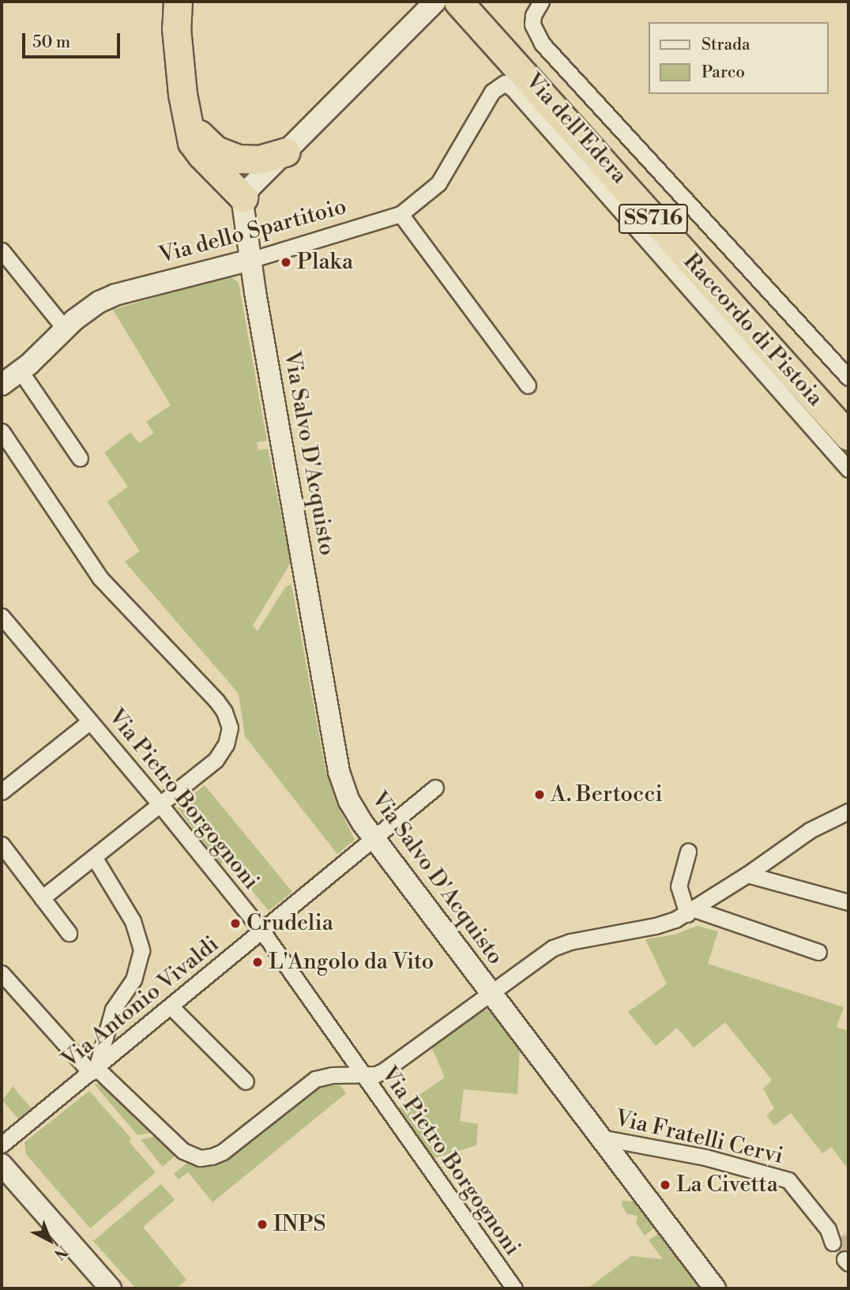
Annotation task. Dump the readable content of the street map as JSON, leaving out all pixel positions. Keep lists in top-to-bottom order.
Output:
{
  "streets": {
    "highway": ["SS716", "Raccordo di Pistoia"],
    "street": [
      "Via dell'Edera",
      "Via dello Spartitoio",
      "Via Salvo D'Acquisto",
      "Via Pietro Borgognoni",
      "Via Antonio Vivaldi",
      "Via Fratelli Cervi"
    ]
  },
  "crossings": [
    ["Via dell'Edera", "Via dello Spartitoio"],
    ["Via dello Spartitoio", "Via Salvo D'Acquisto"],
    ["Via Salvo D'Acquisto", "Via Antonio Vivaldi"],
    ["Via Salvo D'Acquisto", "Via Fratelli Cervi"],
    ["Via Pietro Borgognoni", "Via Antonio Vivaldi"]
  ],
  "places": [
    "Plaka",
    "A. Bertocci",
    "Crudelia",
    "L'Angolo da Vito",
    "La Civetta",
    "INPS"
  ],
  "legend": ["Strada", "Parco"],
  "scale_bar": "50 m",
  "north": "bottom right"
}
